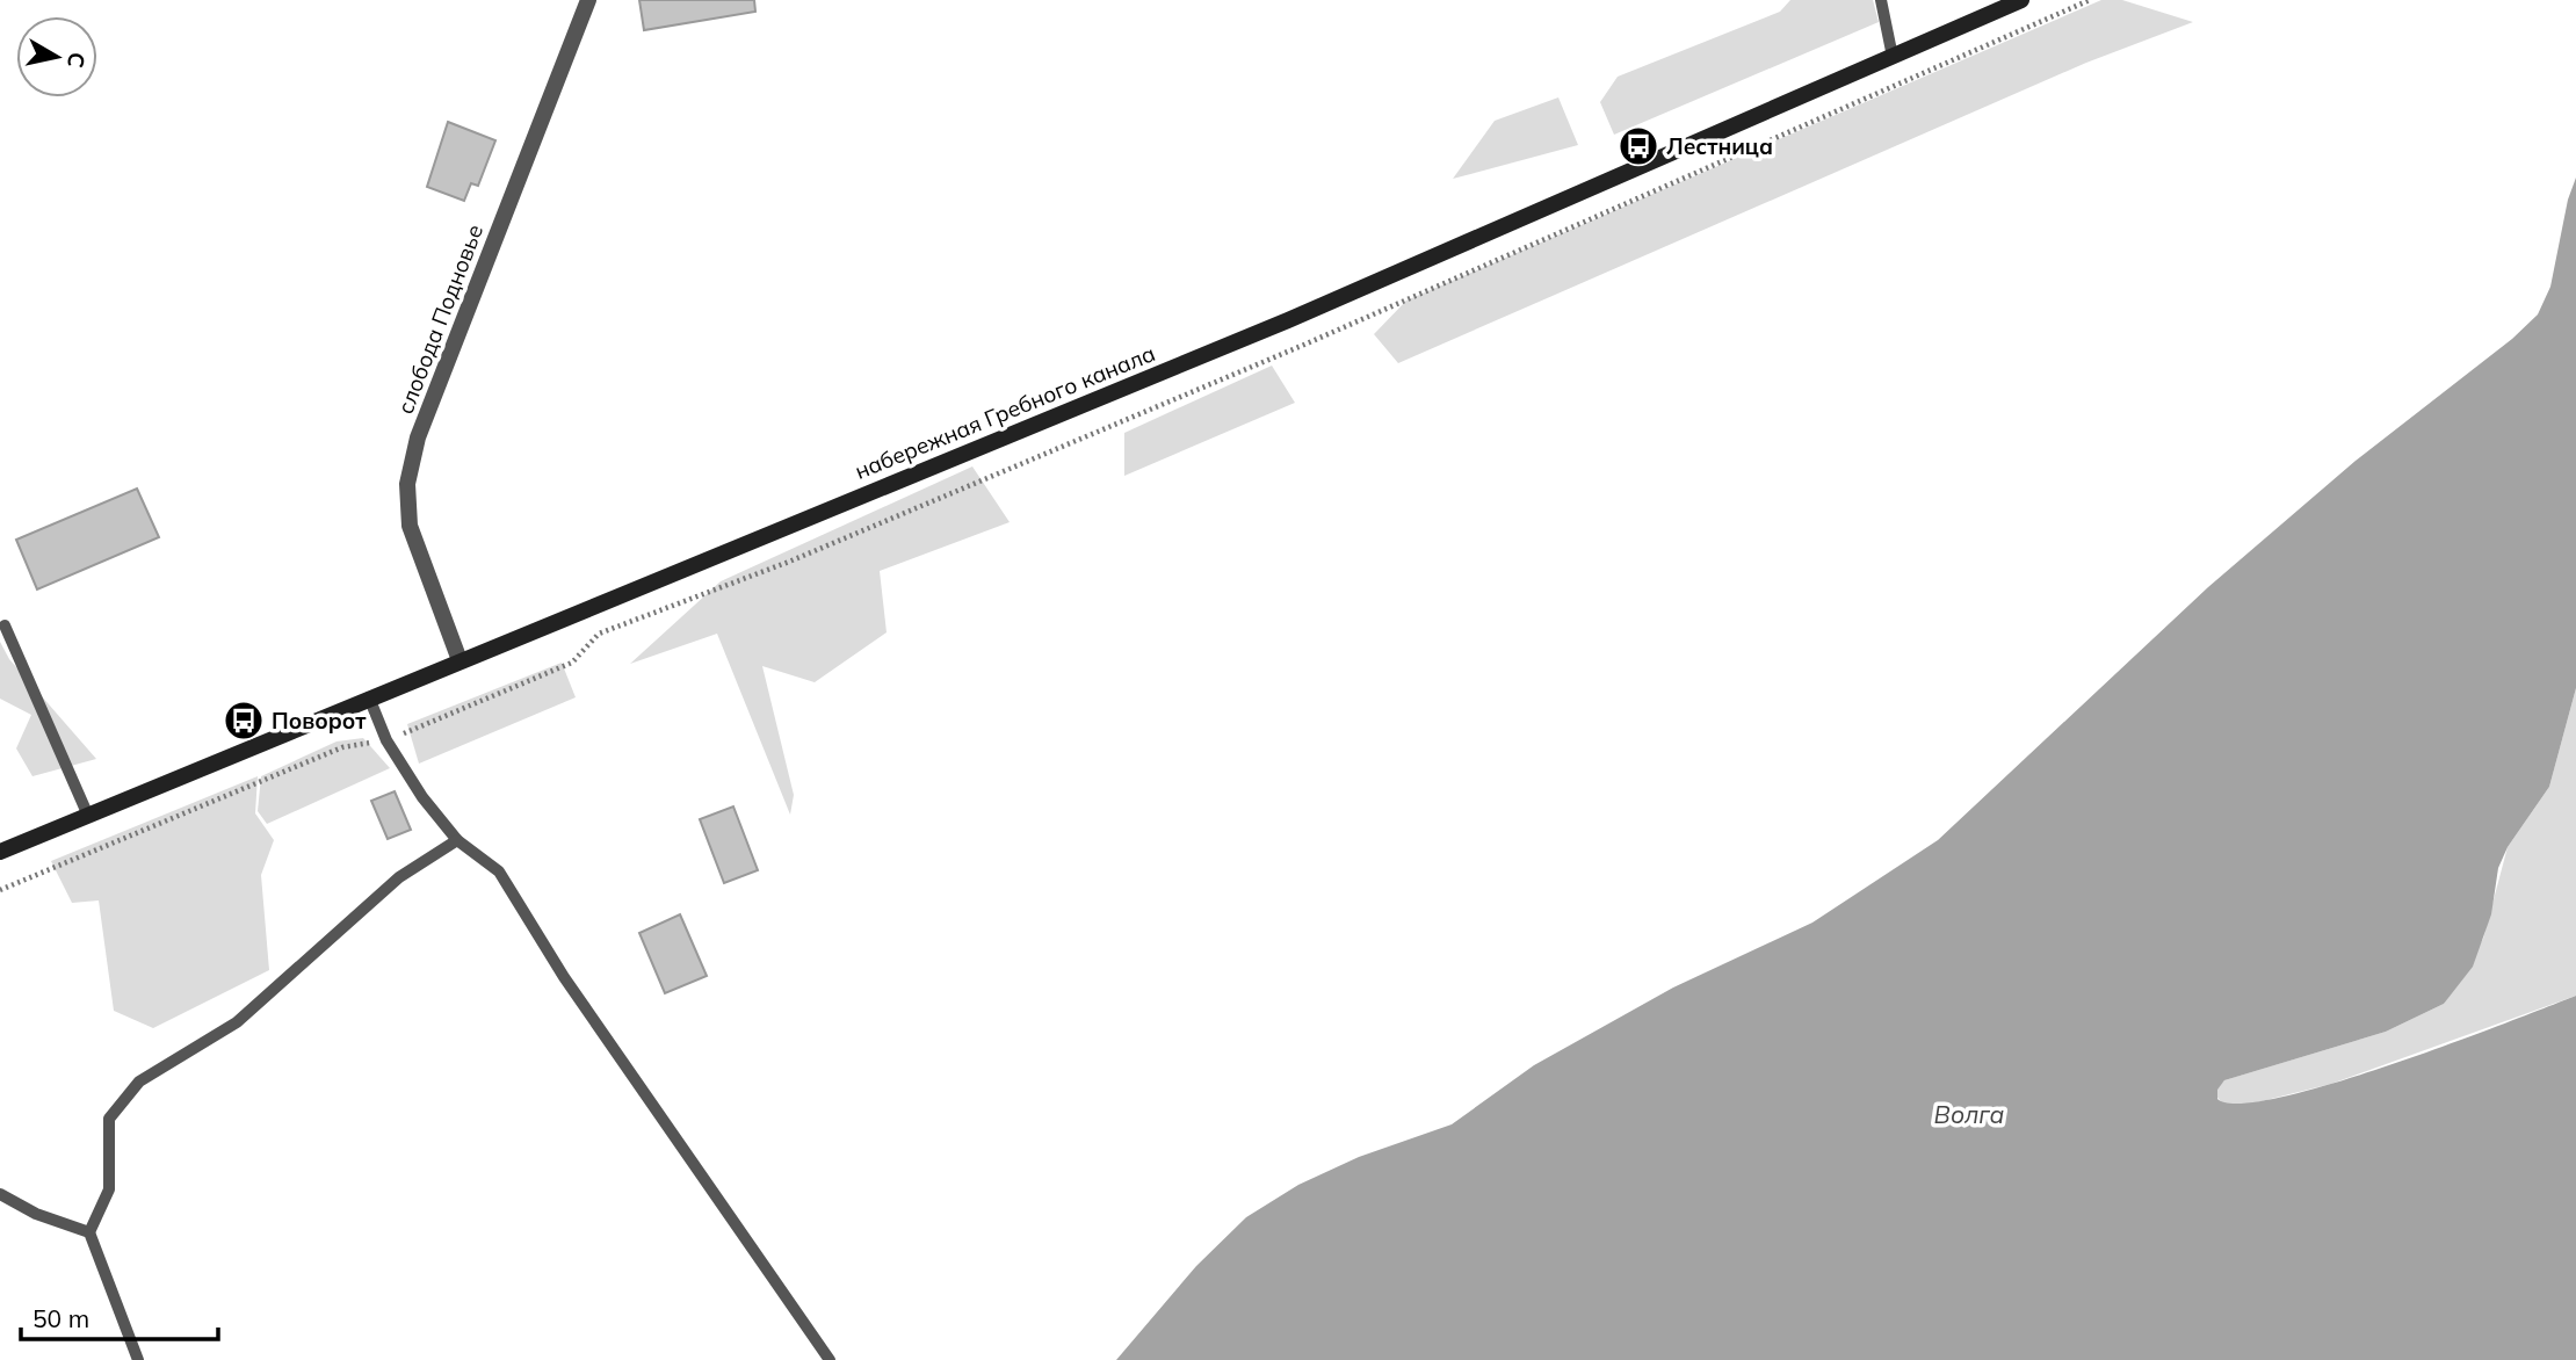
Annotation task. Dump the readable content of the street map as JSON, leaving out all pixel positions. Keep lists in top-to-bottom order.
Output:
{
  "streets": {
    "street": ["слобода Подновье", "набережная Гребного канала"]
  },
  "crossings": [
    ["слобода Подновье", "набережная Гребного канала"]
  ],
  "water": ["Волга"],
  "places": {
    "bus stop": ["Лестница", "Поворот"]
  },
  "scale_bar": "50 m",
  "north": "right"
}
